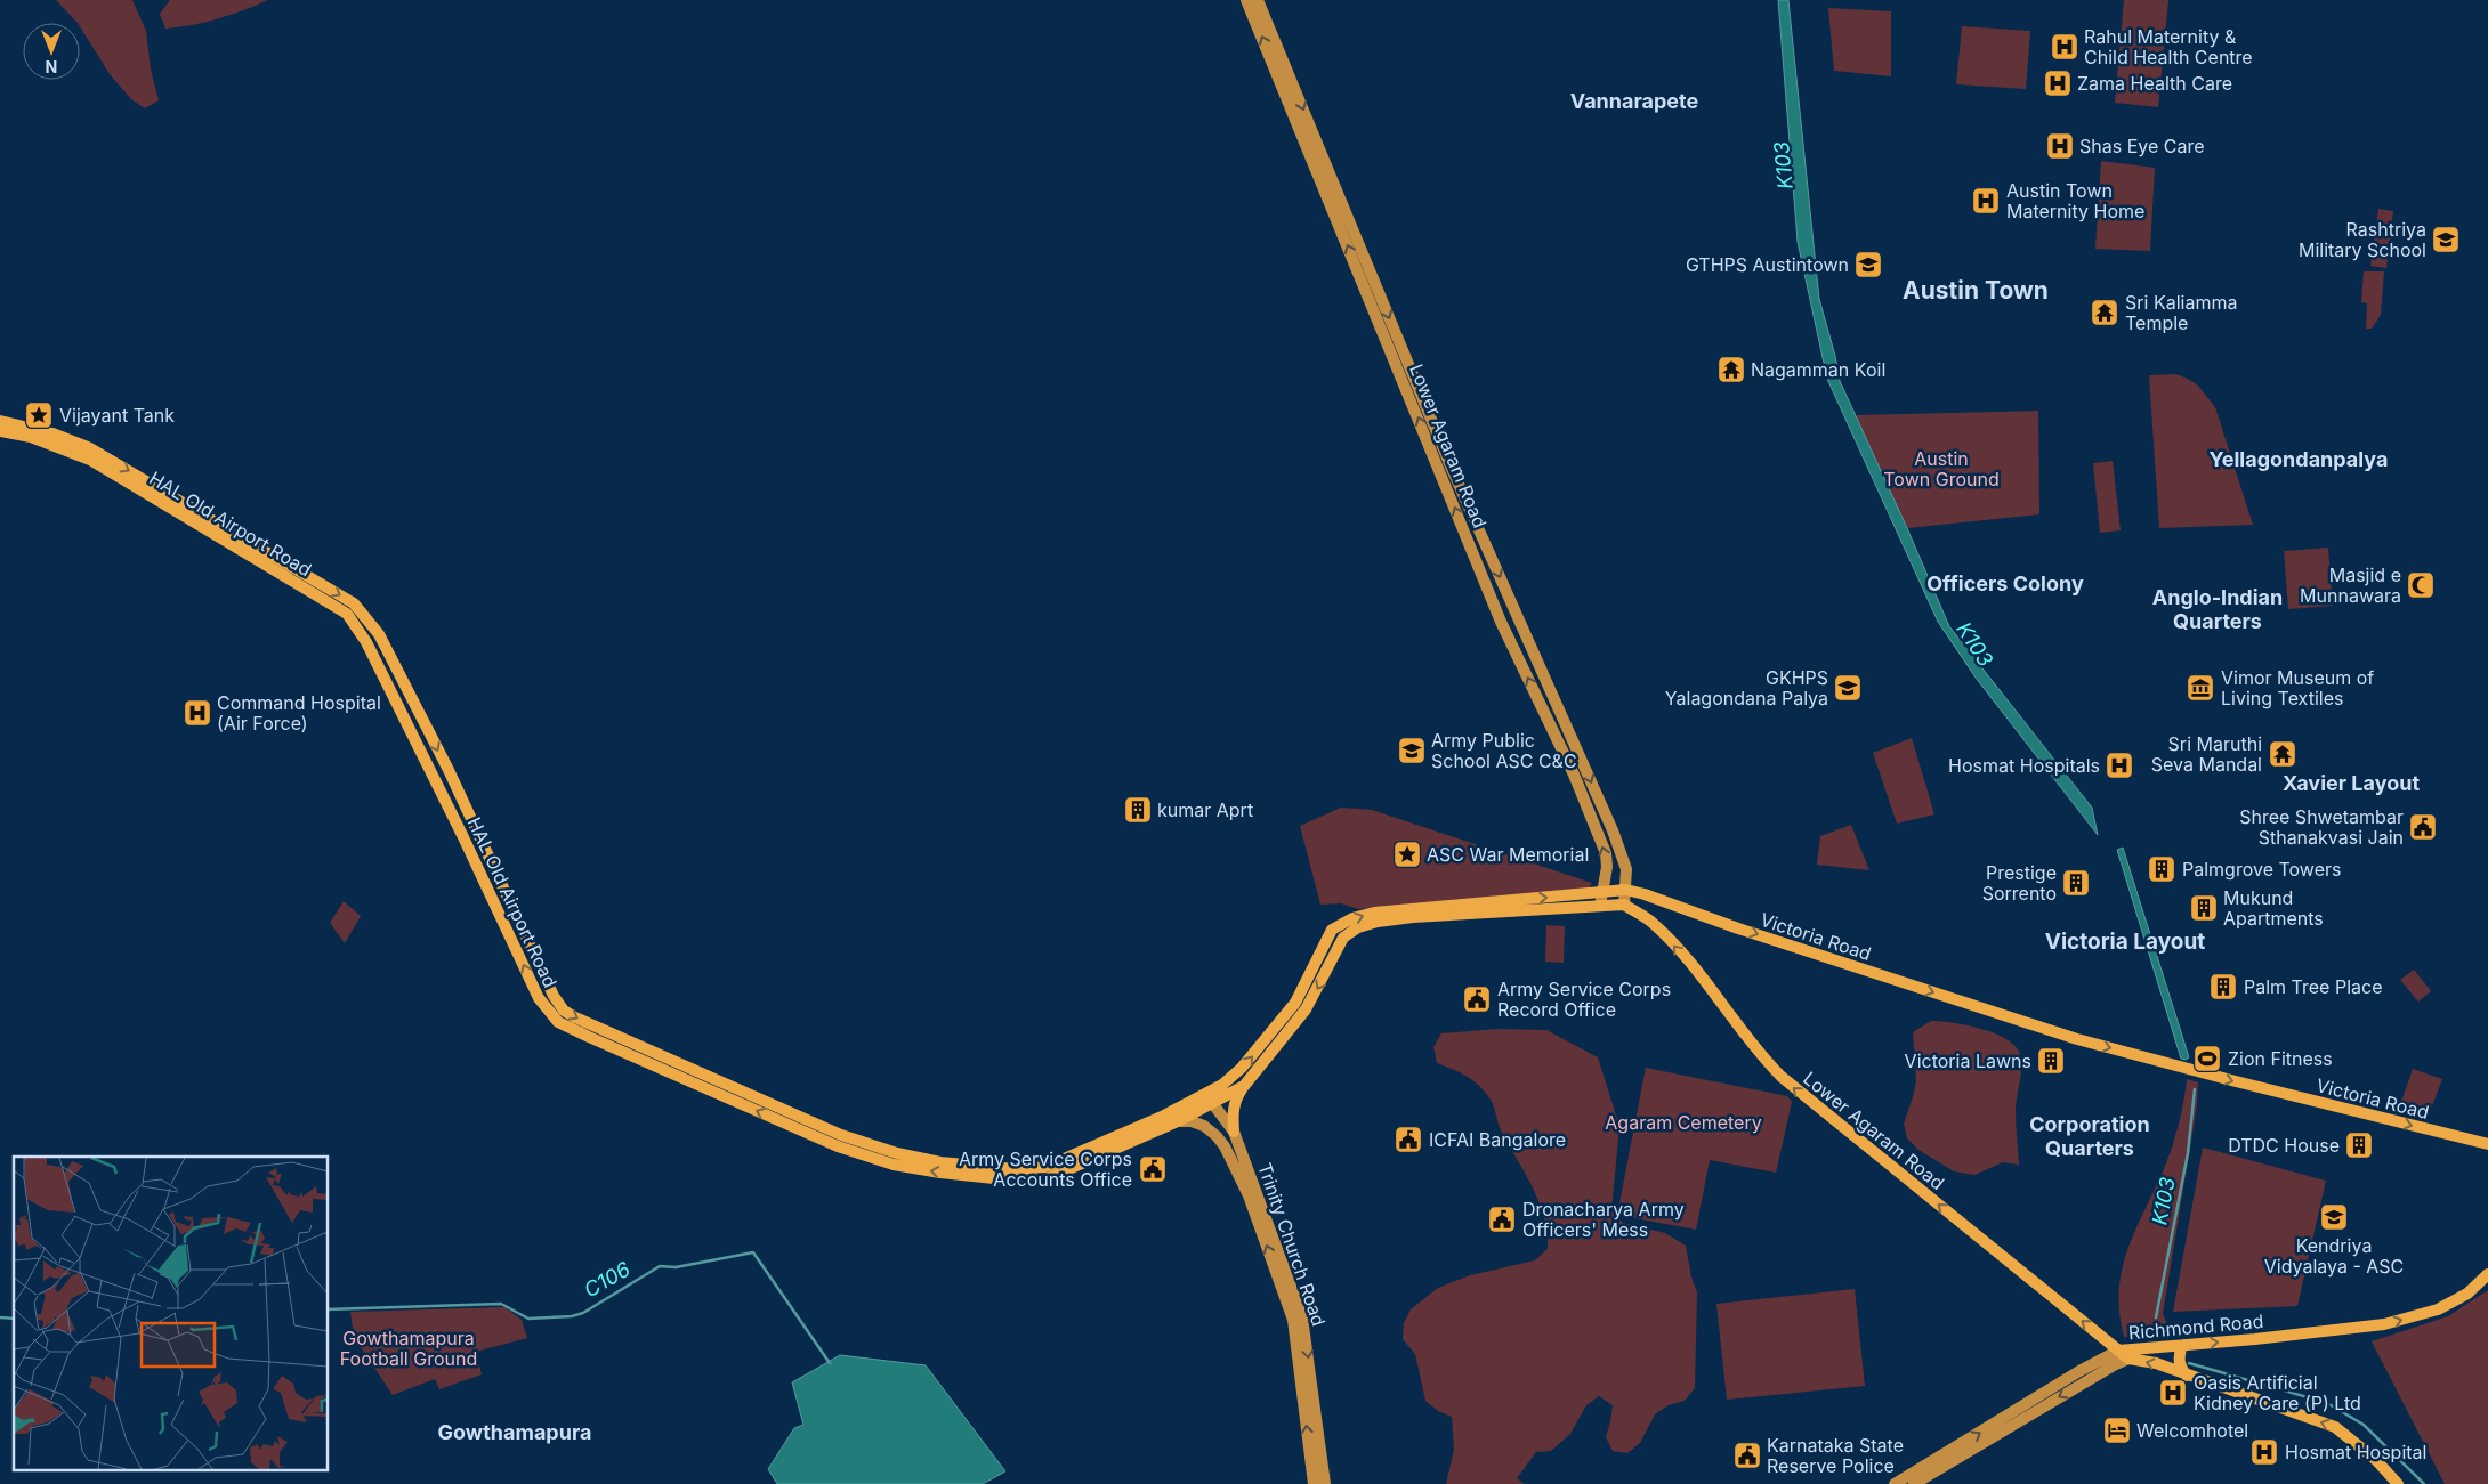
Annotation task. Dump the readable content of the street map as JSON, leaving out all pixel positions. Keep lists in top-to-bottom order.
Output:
{
  "streets": {
    "main road": [
      "Lower Agaram Road",
      "HAL Old Airport Road",
      "Victoria Road",
      "Trinity Church Road",
      "Richmond Road"
    ]
  },
  "crossings": [
    ["Lower Agaram Road", "Victoria Road"],
    ["Lower Agaram Road", "Richmond Road"],
    ["HAL Old Airport Road", "Victoria Road"],
    ["HAL Old Airport Road", "Trinity Church Road"],
    ["Victoria Road", "Trinity Church Road"]
  ],
  "districts": [
    "Vannarapete",
    "Austin Town",
    "Yellagondanpalya",
    "Officers Colony",
    "Anglo-Indian Quarters",
    "Xavier Layout",
    "Victoria Layout",
    "Corporation Quarters",
    "Gowthamapura"
  ],
  "water": ["K103", "C106"],
  "parks": ["Austin Town Ground", "Agaram Cemetery", "Gowthamapura Football Ground"],
  "places": {
    "hospital": [
      "Rahul Maternity & Child Health Centre",
      "Zama Health Care",
      "Shas Eye Care",
      "Austin Town Maternity Home",
      "Command Hospital (Air Force)",
      "Hosmat Hospitals",
      "Oasis Artificial Kidney Care (P) Ltd",
      "Hosmat Hospital"
    ],
    "school or university": [
      "Rashtriya Military School",
      "GTHPS Austintown",
      "GKHPS Yalagondana Palya",
      "Army Public School ASC C&C",
      "Kendriya Vidyalaya - ASC"
    ],
    "temple": ["Sri Kaliamma Temple", "Nagamman Koil", "Sri Maruthi Seva Mandal"],
    "place": ["Vijayant Tank", "ASC War Memorial"],
    "mosque": ["Masjid e Munnawara"],
    "museum": ["Vimor Museum of Living Textiles"],
    "building": [
      "kumar Aprt",
      "Palmgrove Towers",
      "Prestige Sorrento",
      "Mukund Apartments",
      "Palm Tree Place",
      "Victoria Lawns",
      "DTDC House"
    ],
    "public building": [
      "Shree Shwetambar Sthanakvasi Jain",
      "Army Service Corps Record Office",
      "ICFAI Bangalore",
      "Army Service Corps Accounts Office",
      "Dronacharya Army Officers' Mess",
      "Karnataka State Reserve Police"
    ],
    "sports": ["Zion Fitness"],
    "hotel": ["Welcomhotel"]
  },
  "north": "bottom"
}
